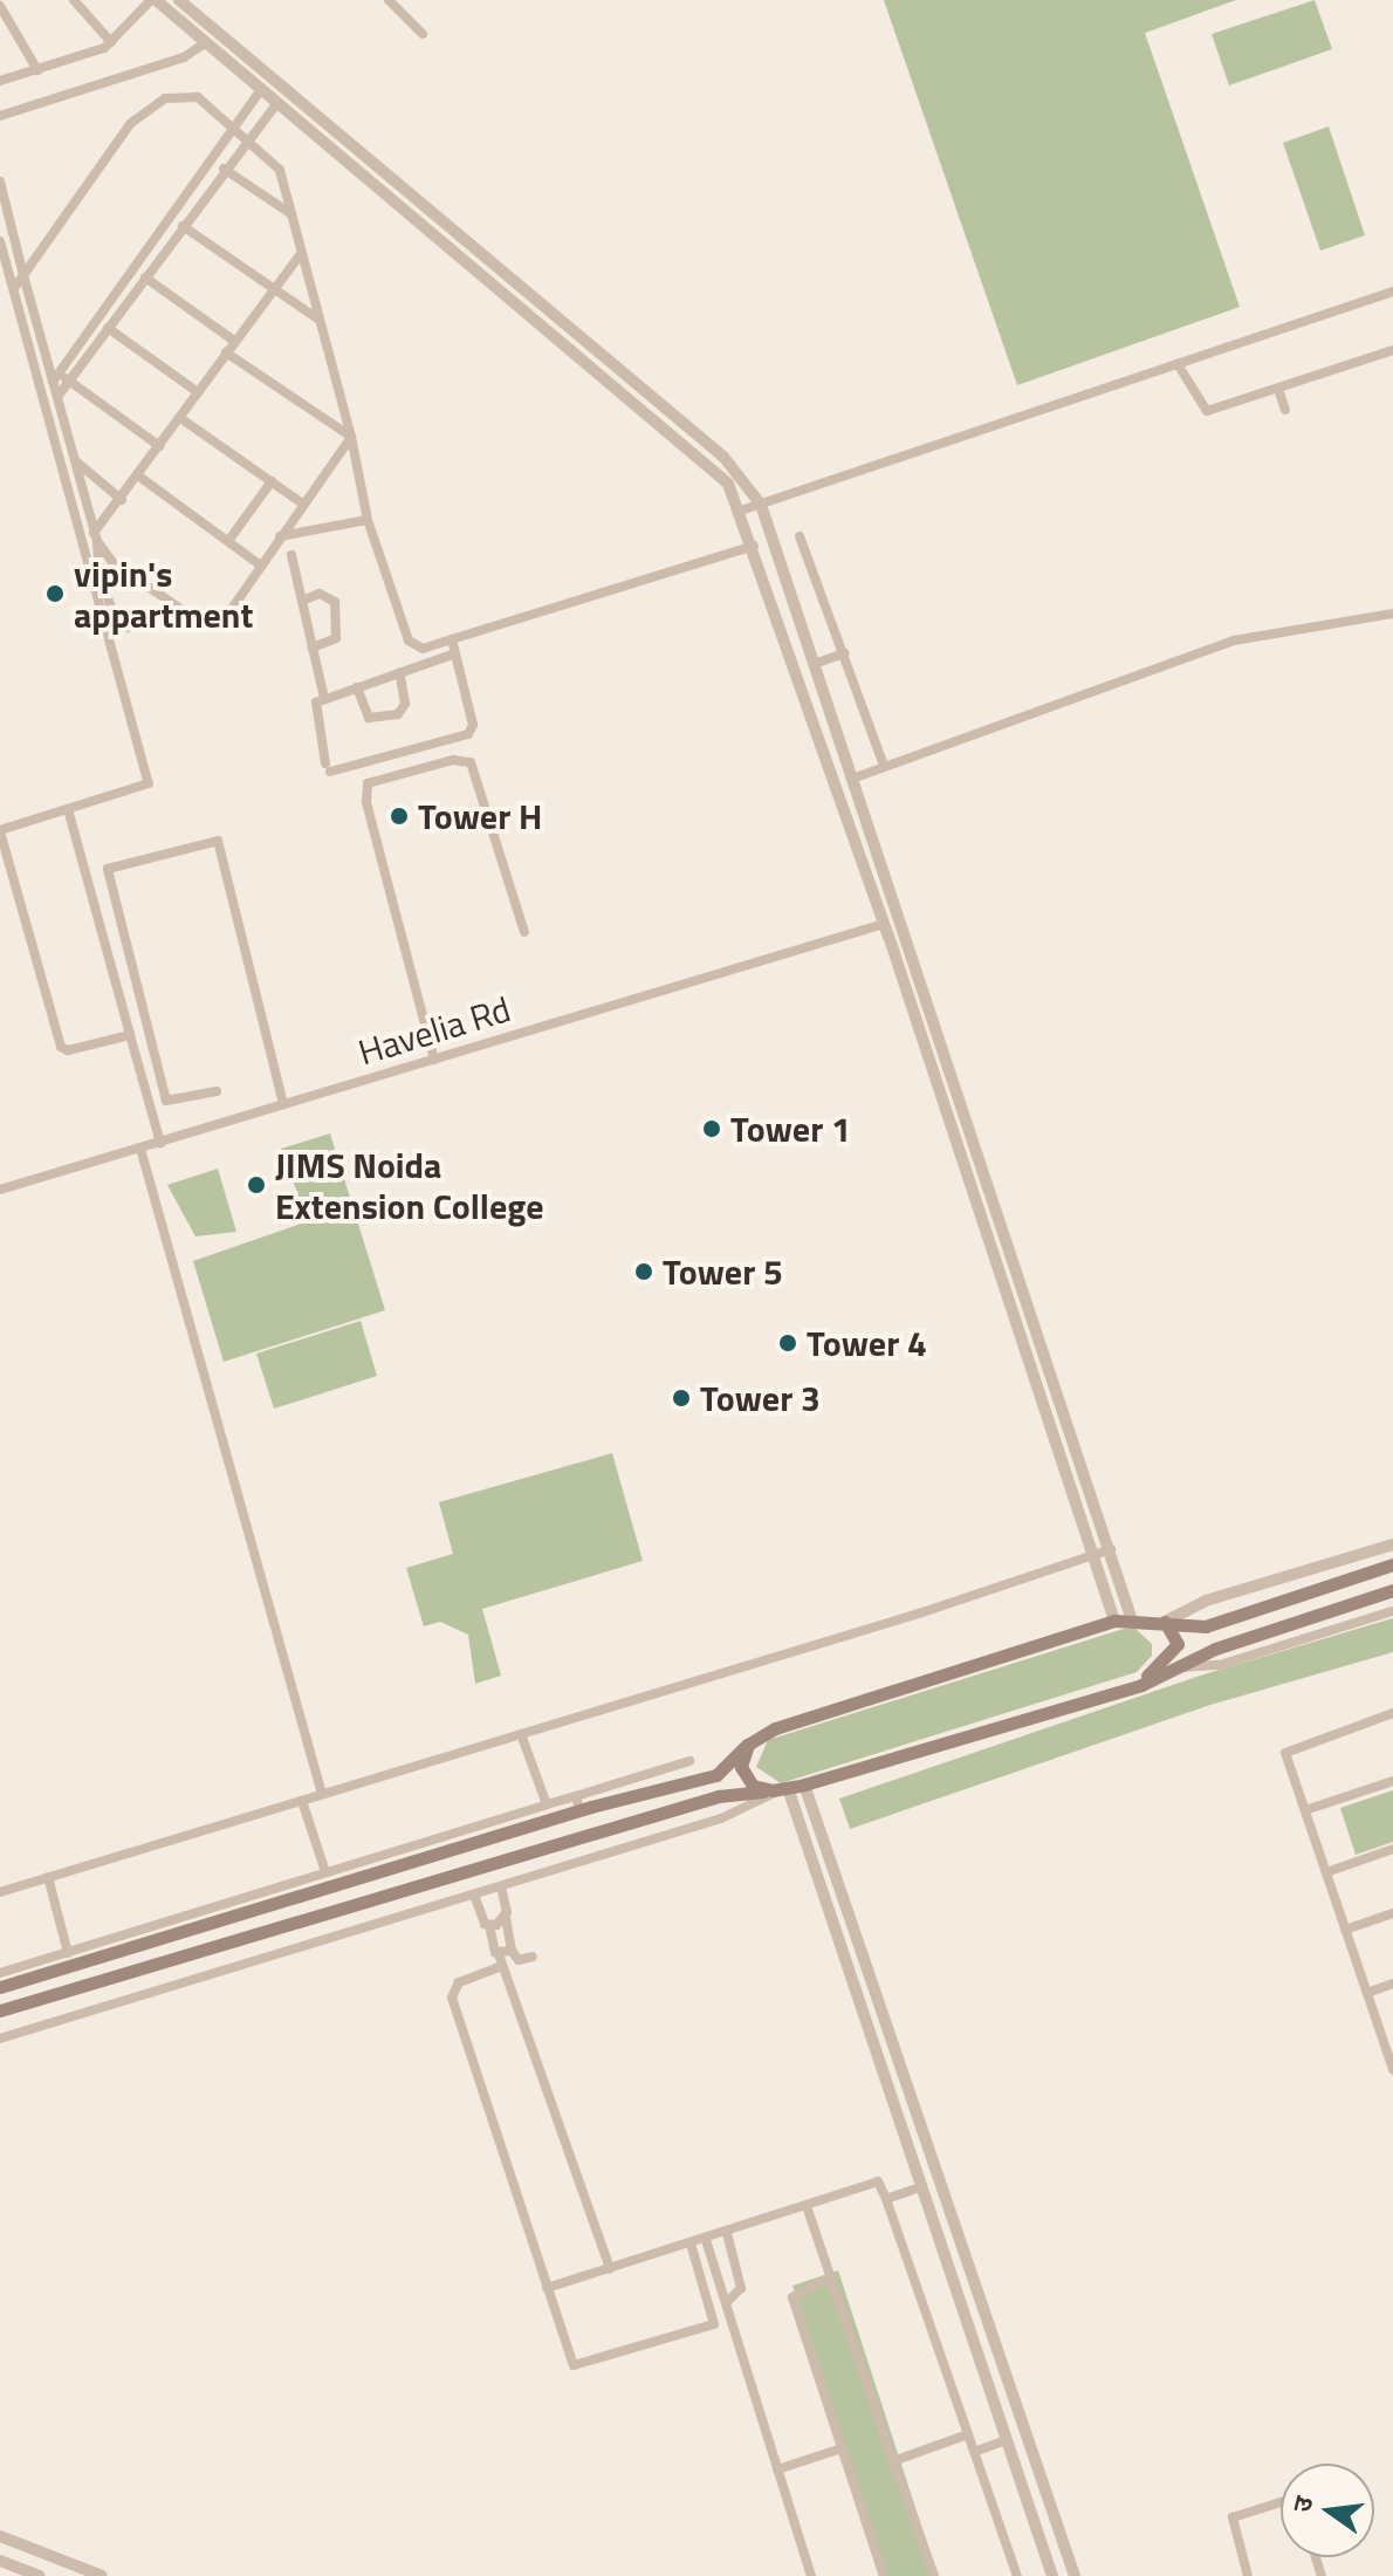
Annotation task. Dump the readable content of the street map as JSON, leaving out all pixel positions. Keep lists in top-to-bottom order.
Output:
{
  "streets": {
    "street": ["Havelia Rd"]
  },
  "places": [
    "vipin's appartment",
    "Tower H",
    "Tower 1",
    "JIMS Noida Extension College",
    "Tower 5",
    "Tower 4",
    "Tower 3"
  ],
  "north": "left"
}
